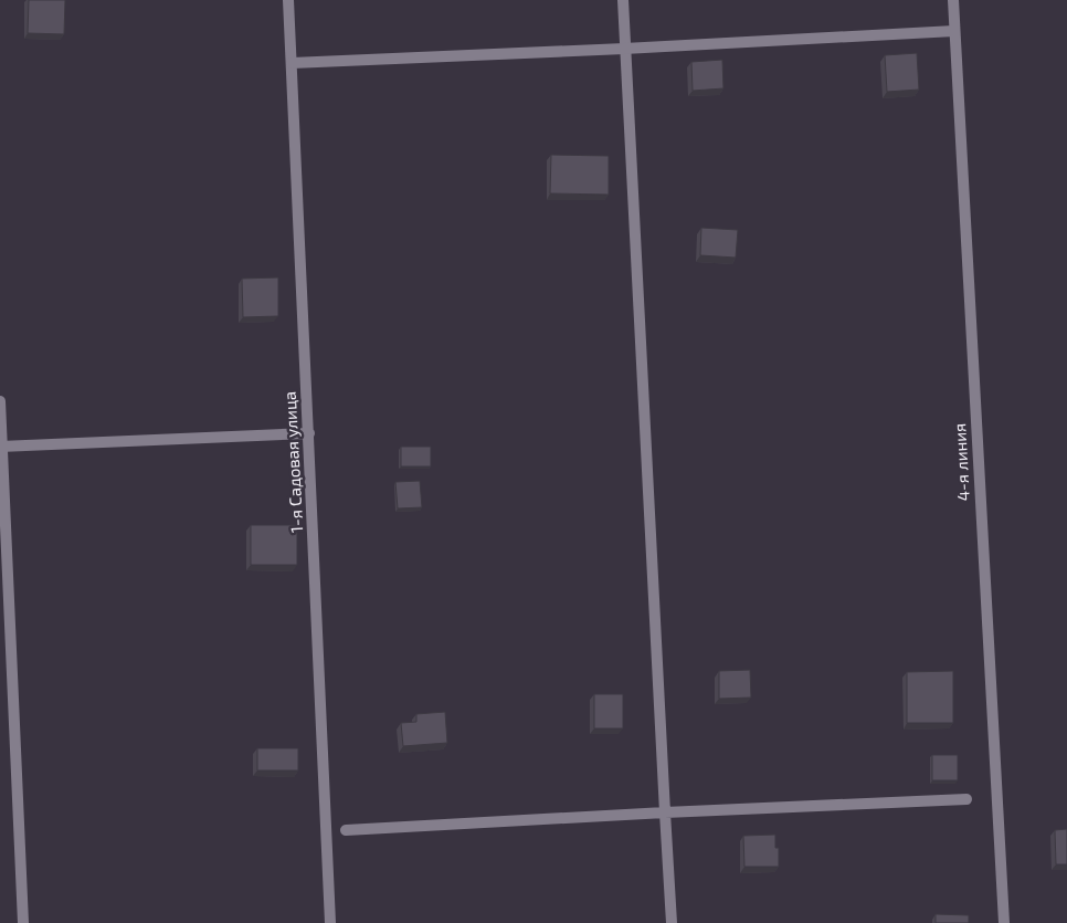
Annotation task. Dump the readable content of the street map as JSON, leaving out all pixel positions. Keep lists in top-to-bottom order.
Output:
{
  "streets": {
    "street": ["1-я Садовая улица", "4-я линия"]
  }
}
